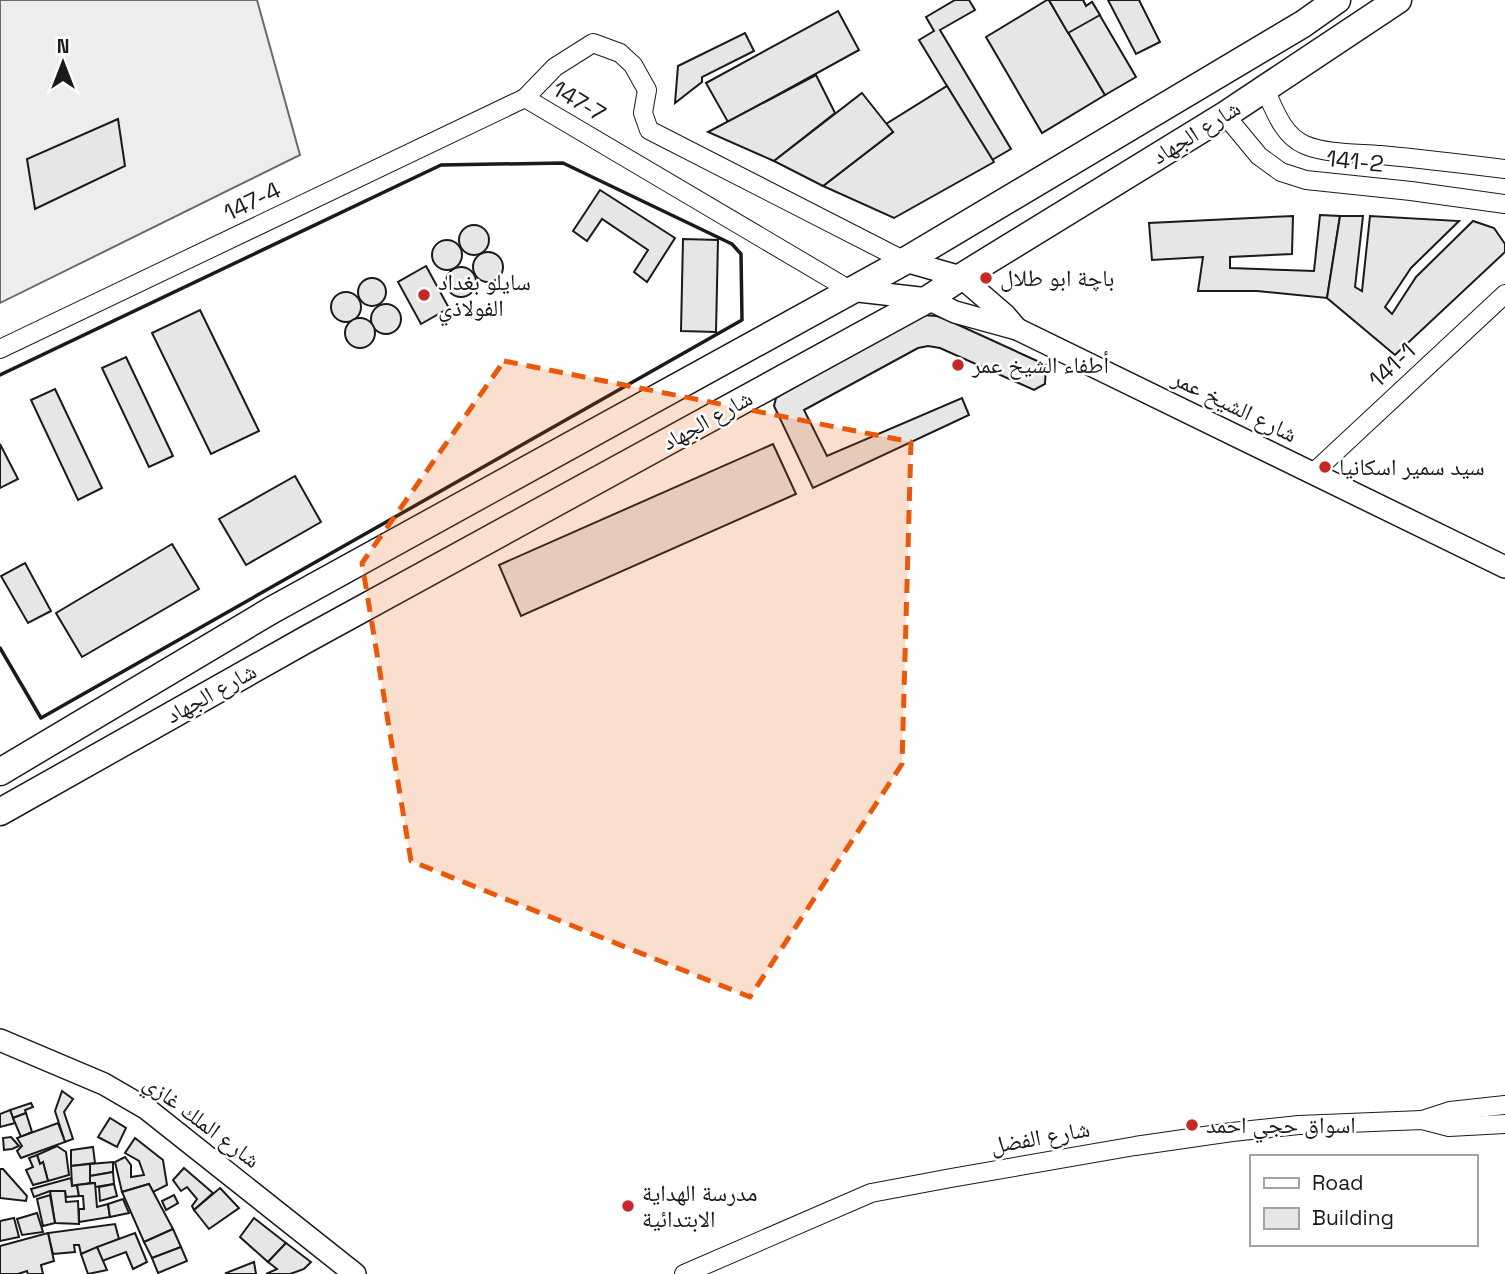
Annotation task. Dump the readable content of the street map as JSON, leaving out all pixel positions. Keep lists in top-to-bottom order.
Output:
{
  "streets": {
    "main road": ["شارع الجهاد"],
    "street": [
      "147-7",
      "141-2",
      "147-4",
      "141-1",
      "شارع الشيخ عمر",
      "شارع الملك غازي",
      "شارع الفضل"
    ]
  },
  "crossings": [
    ["147-7", "شارع الجهاد"],
    ["147-7", "147-4"],
    ["147-7", "شارع الشيخ عمر"],
    ["شارع الجهاد", "141-2"],
    ["شارع الجهاد", "شارع الشيخ عمر"],
    ["141-1", "شارع الشيخ عمر"]
  ],
  "places": [
    "باچة ابو طلال",
    "سايلو بغداد الفولاذي",
    "أطفاء الشيخ عمر",
    "سيد سمير اسكانيا",
    "اسواق حجي احمد",
    "مدرسة الهداية الابتدائية"
  ],
  "legend": ["Road", "Building"],
  "north": "top"
}
